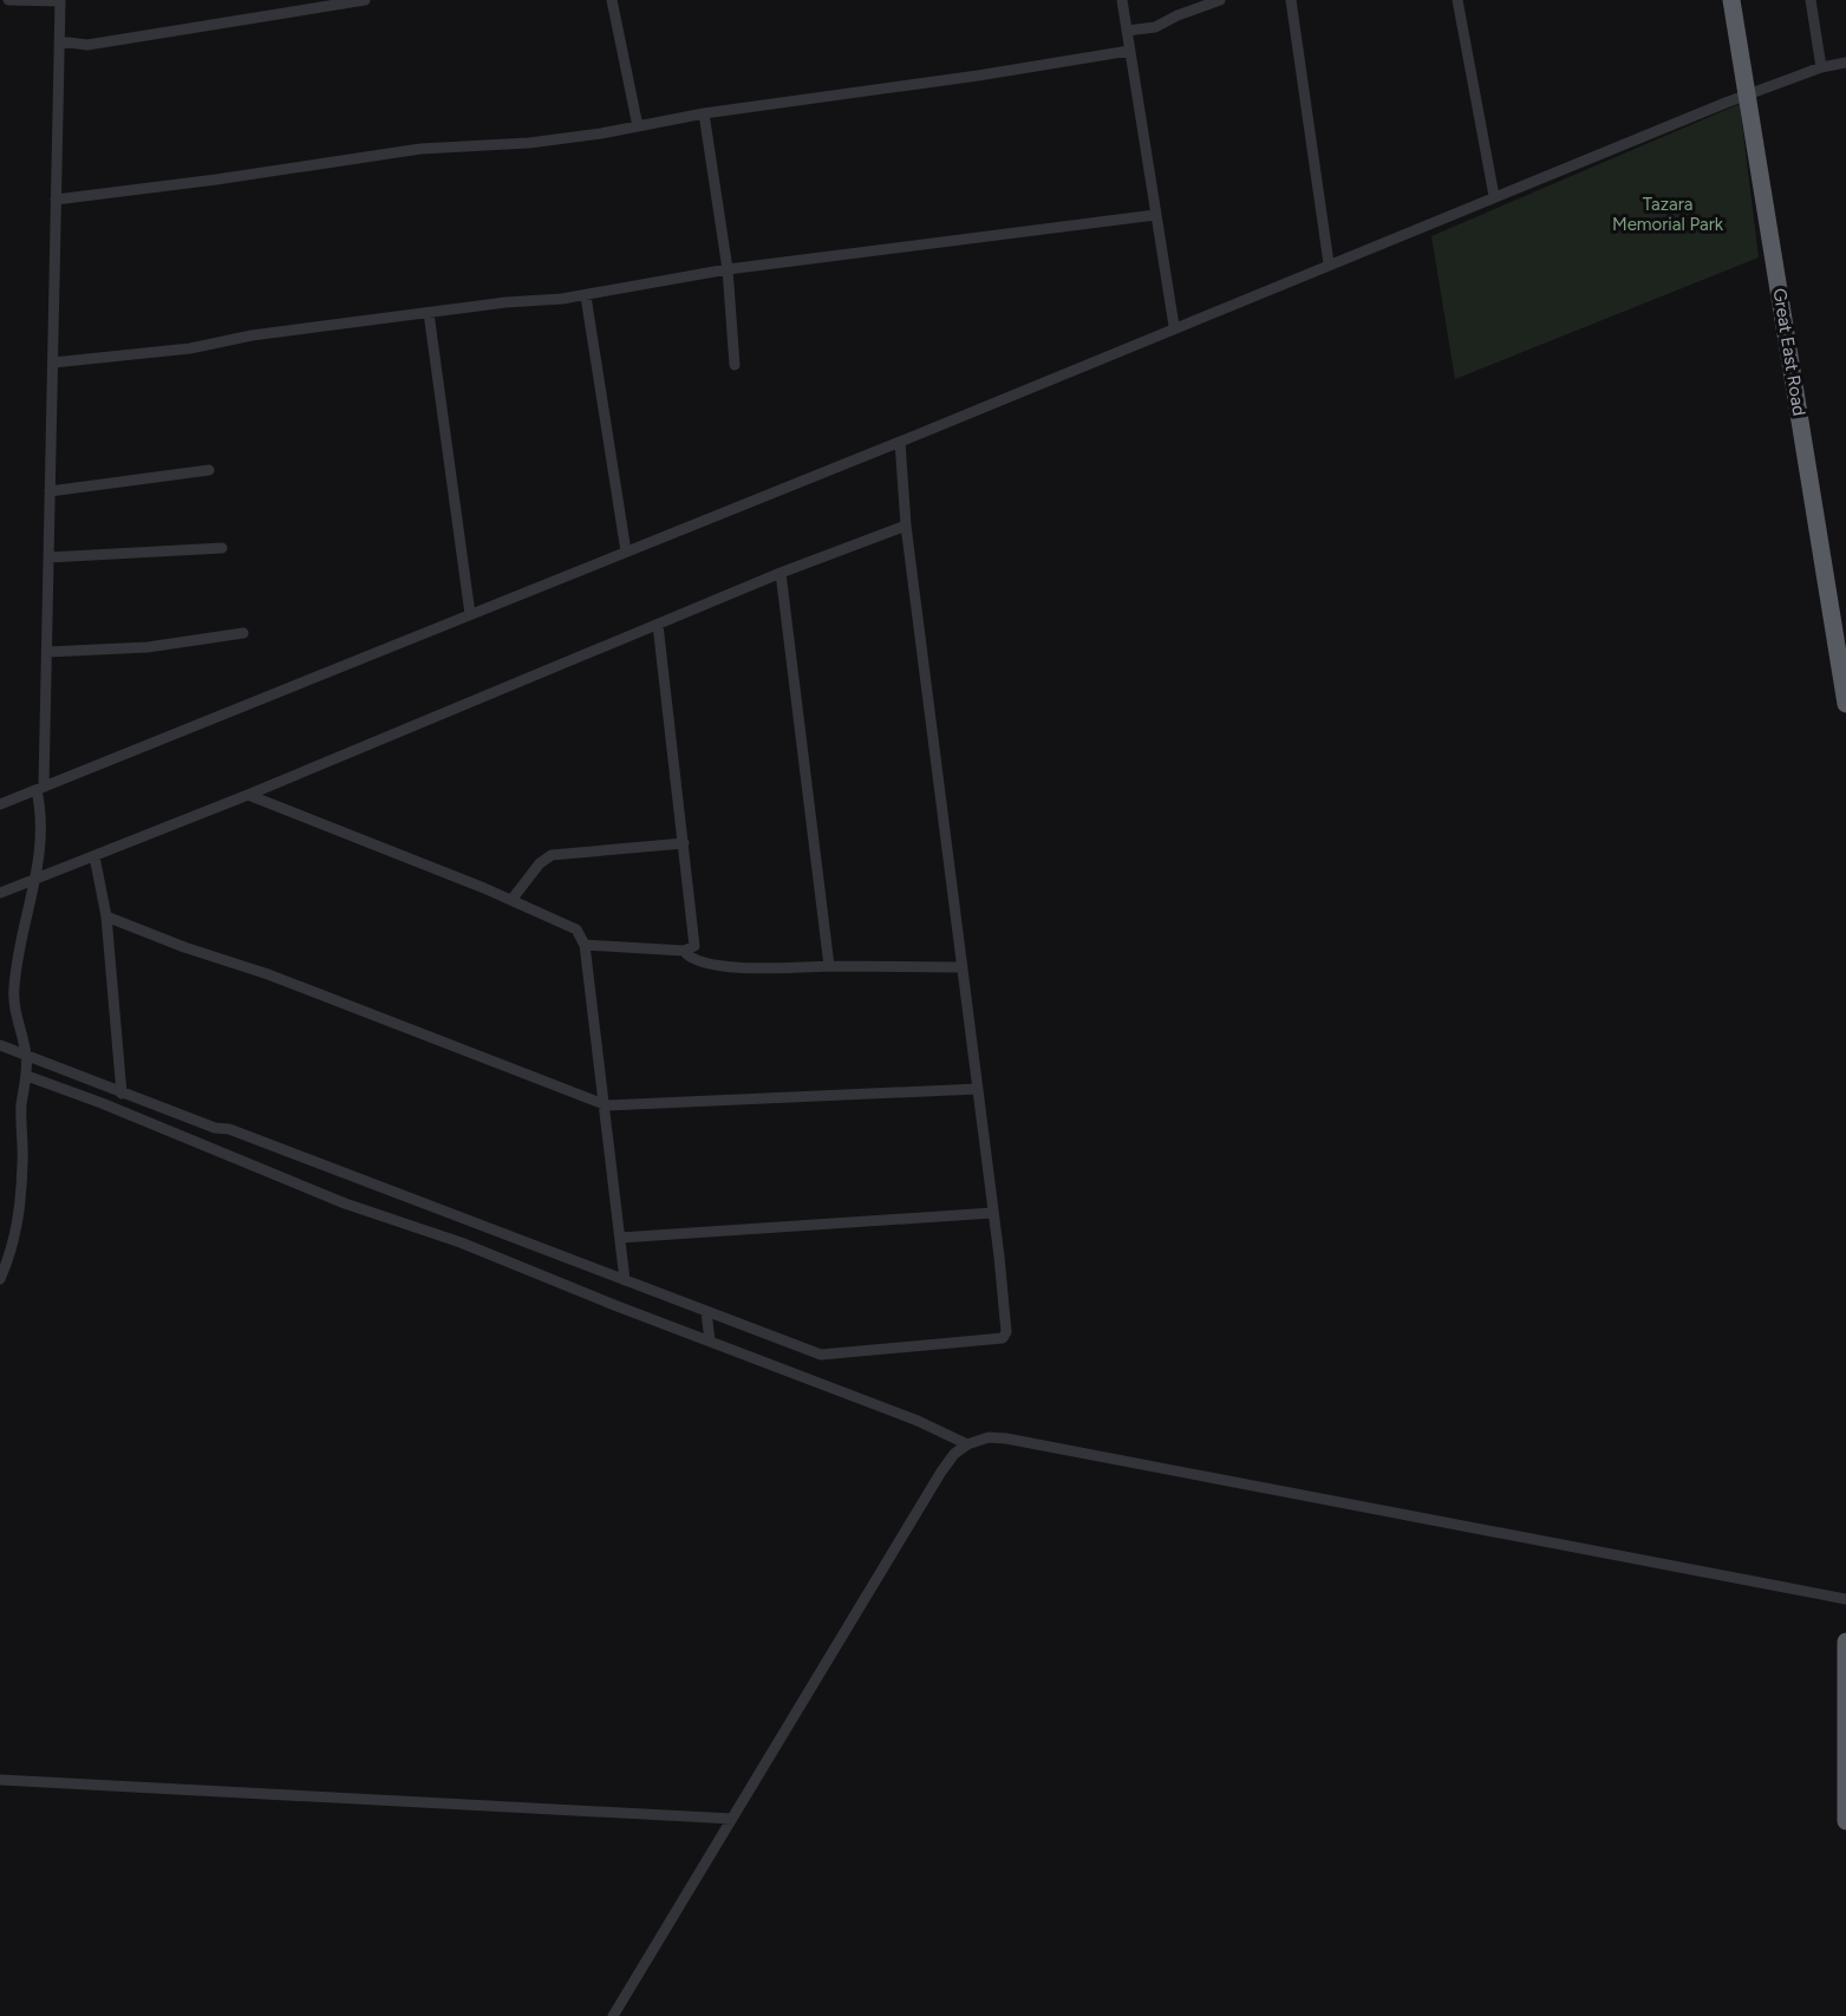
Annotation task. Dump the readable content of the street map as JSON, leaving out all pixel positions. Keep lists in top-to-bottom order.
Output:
{
  "streets": {
    "highway": ["Great East Road"]
  },
  "parks": ["Tazara Memorial Park"]
}
